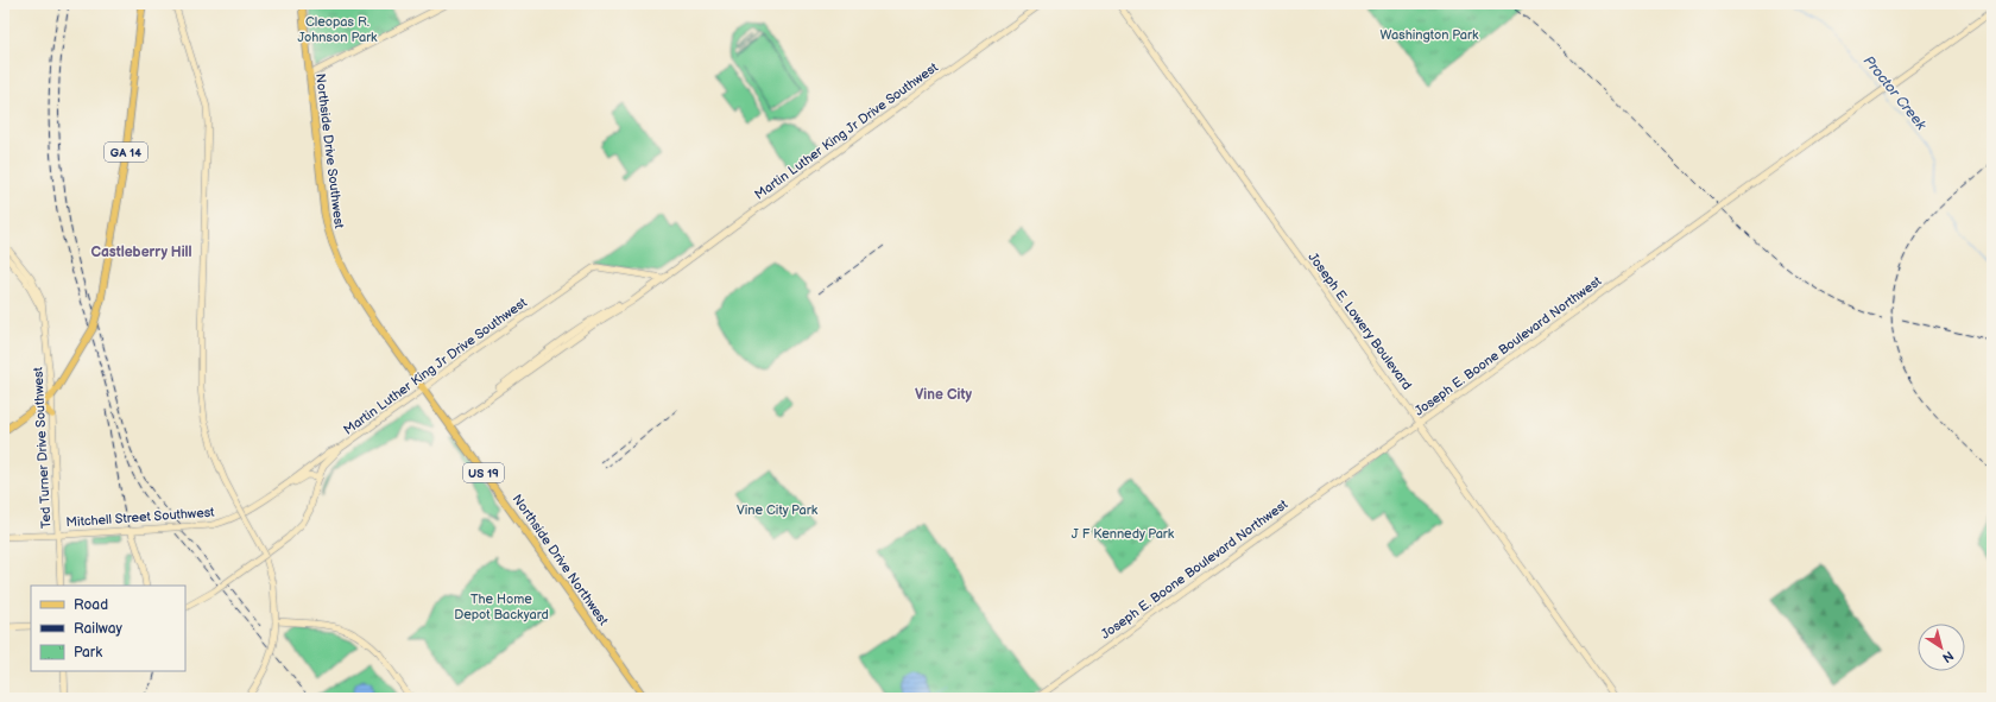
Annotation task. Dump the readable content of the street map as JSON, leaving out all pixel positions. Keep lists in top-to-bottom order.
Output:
{
  "streets": {
    "main road": [
      "Martin Luther King Jr Drive Southwest",
      "Northside Drive Southwest",
      "GA 14",
      "Joseph E. Lowery Boulevard",
      "Joseph E. Boone Boulevard Northwest",
      "Ted Turner Drive Southwest",
      "US 19",
      "Mitchell Street Southwest",
      "Northside Drive Northwest"
    ]
  },
  "crossings": [
    ["Martin Luther King Jr Drive Southwest", "Northside Drive Southwest"],
    ["Martin Luther King Jr Drive Southwest", "Mitchell Street Southwest"],
    ["Martin Luther King Jr Drive Southwest", "Northside Drive Northwest"],
    ["Northside Drive Southwest", "Northside Drive Northwest"],
    ["GA 14", "Ted Turner Drive Southwest"],
    ["Joseph E. Lowery Boulevard", "Joseph E. Boone Boulevard Northwest"],
    ["Ted Turner Drive Southwest", "Mitchell Street Southwest"]
  ],
  "districts": ["Castleberry Hill", "Vine City"],
  "water": ["Proctor Creek"],
  "parks": [
    "Cleopas R. Johnson Park",
    "Washington Park",
    "Vine City Park",
    "J F Kennedy Park",
    "The Home Depot Backyard"
  ],
  "legend": ["Road", "Railway", "Park"],
  "north": "bottom right"
}
